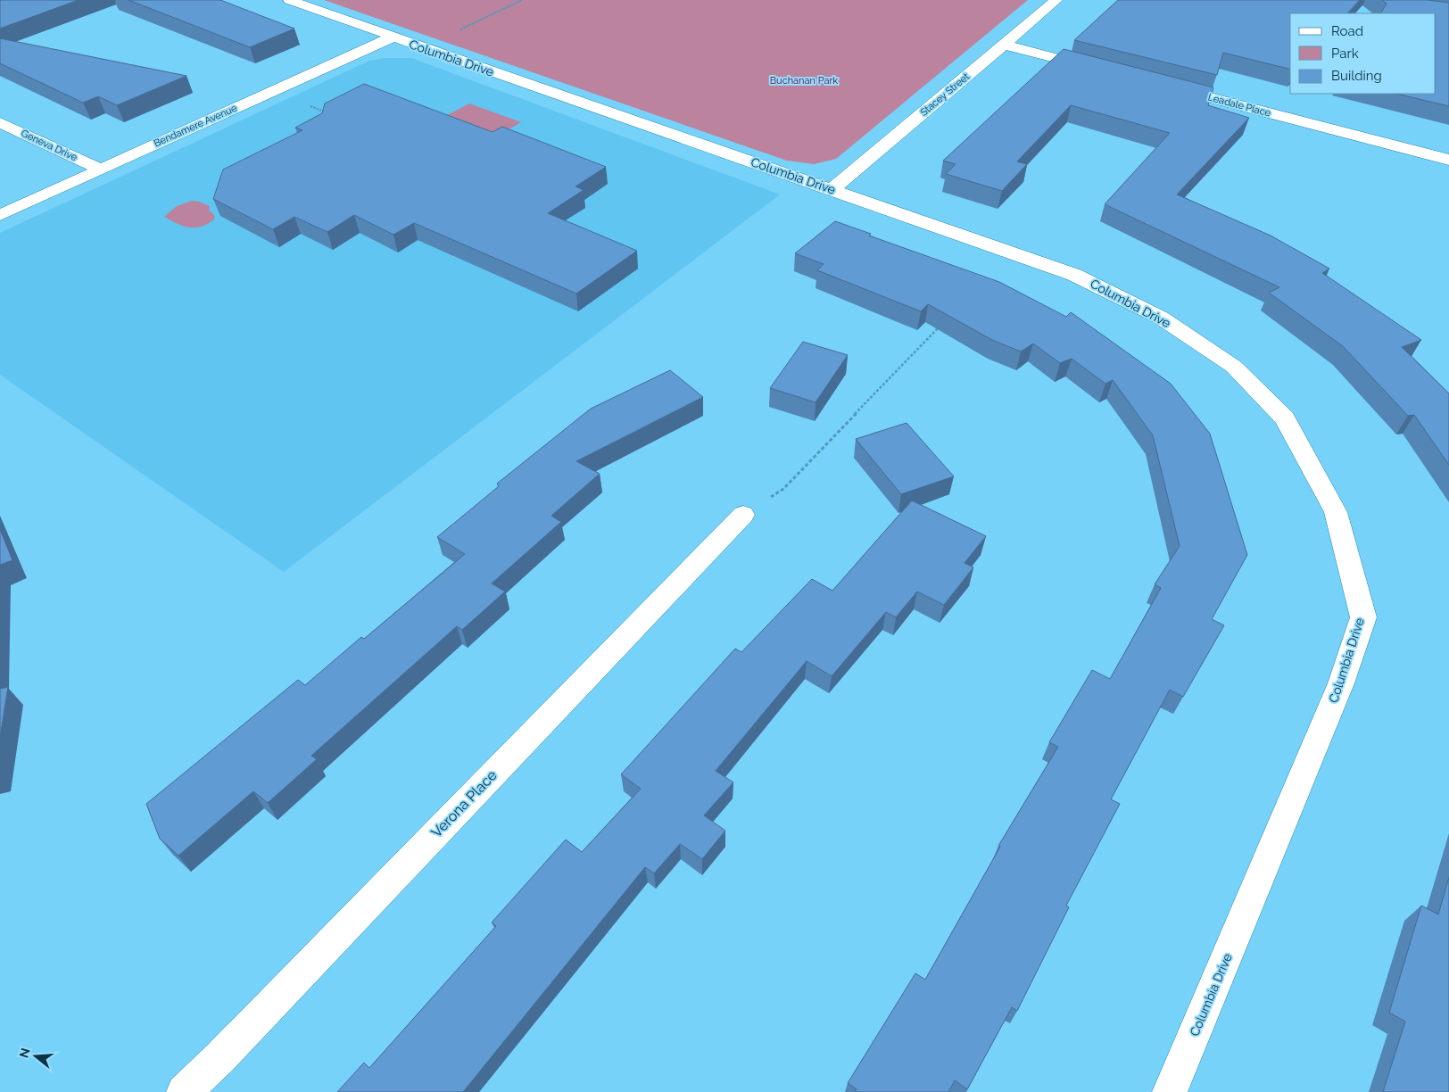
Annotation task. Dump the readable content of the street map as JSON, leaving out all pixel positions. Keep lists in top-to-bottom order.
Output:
{
  "streets": {
    "street": [
      "Columbia Drive",
      "Stacey Street",
      "Leadale Place",
      "Bendamere Avenue",
      "Geneva Drive",
      "Verona Place"
    ]
  },
  "crossings": [
    ["Columbia Drive", "Stacey Street"],
    ["Columbia Drive", "Bendamere Avenue"],
    ["Bendamere Avenue", "Geneva Drive"]
  ],
  "parks": ["Buchanan Park"],
  "legend": ["Road", "Park", "Building"],
  "north": "left"
}
